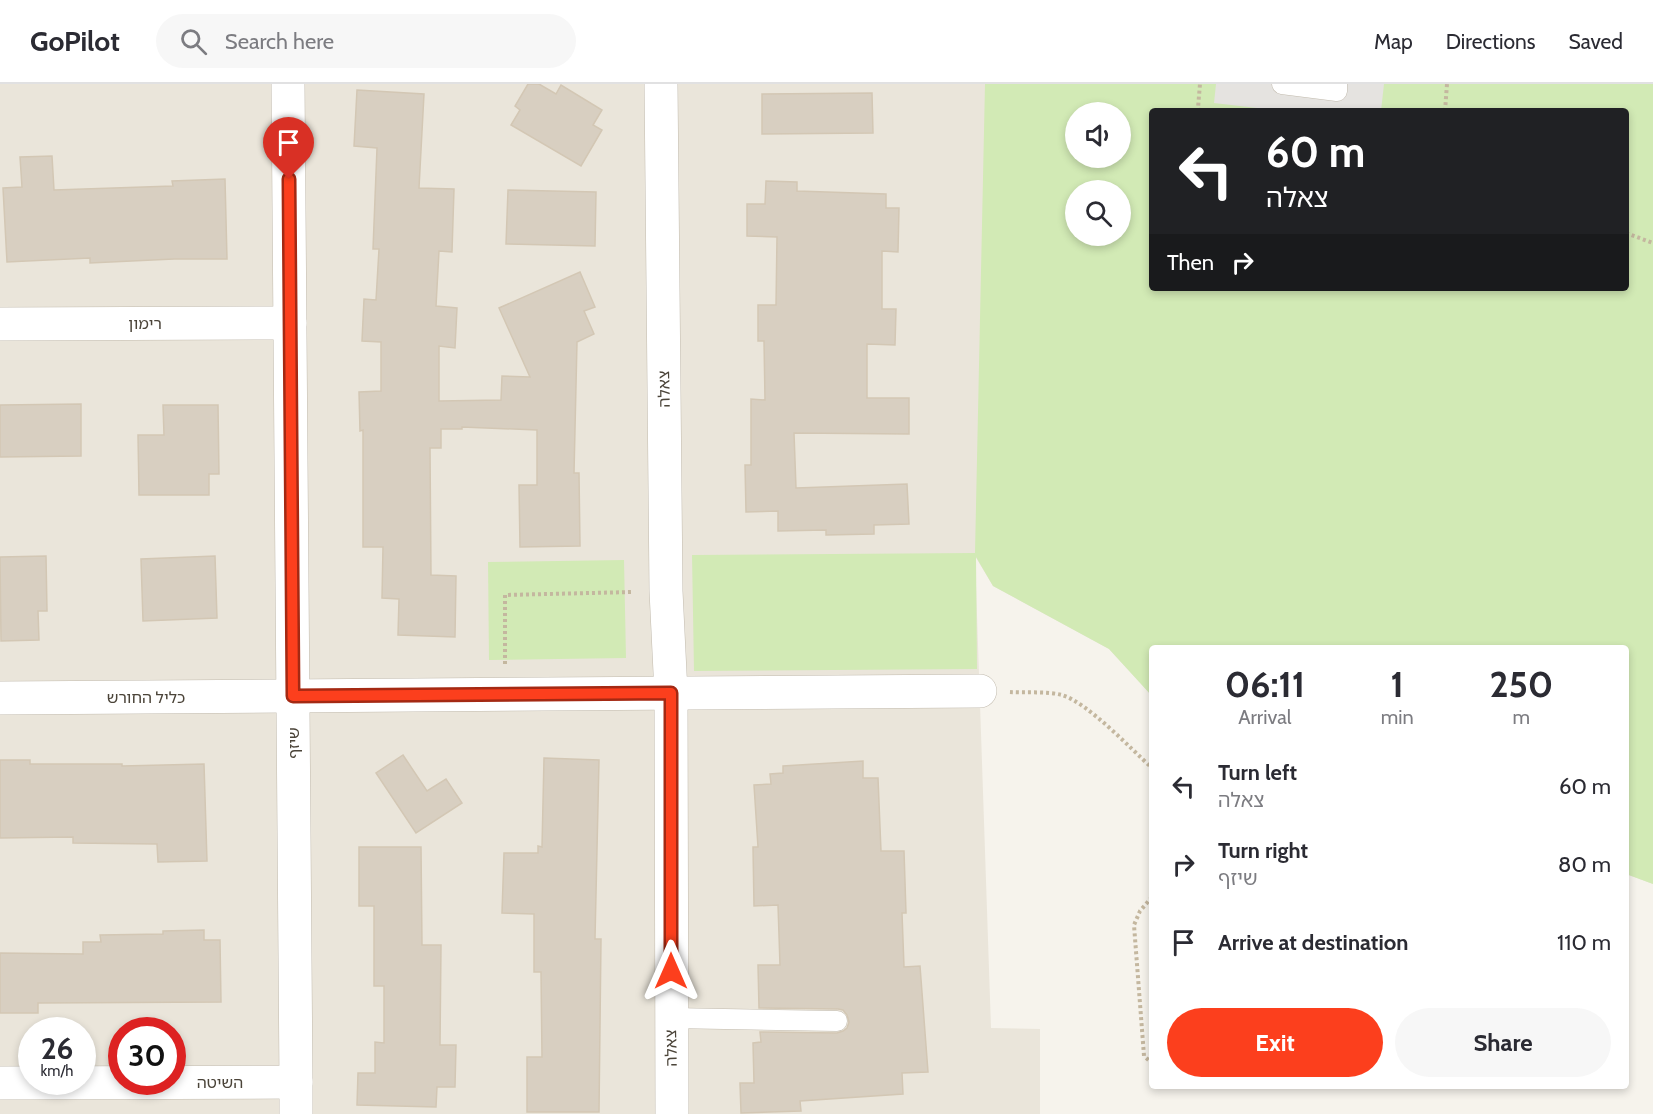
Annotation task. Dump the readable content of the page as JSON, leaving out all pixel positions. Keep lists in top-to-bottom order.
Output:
{
  "streets": {
    "street": [
      "רימון",
      "צאלה",
      "כליל החורש",
      "שיזף",
      "השיטה"
    ]
  },
  "crossings": [
    ["רימון", "שיזף"],
    ["כליל החורש", "שיזף"],
    ["שיזף", "השיטה"]
  ],
  "page": {
    "header": "GoPilot",
    "search": "Search here",
    "nav": ["Map", "Directions", "Saved"],
    "turn": ["60 m", "צאלה"],
    "then": "Then",
    "eta": [
      "06:11",
      "Arrival",
      "1",
      "min",
      "250",
      "m"
    ],
    "list": [
      {
        "name": "Turn left",
        "note": "צאלה",
        "value": "60 m"
      },
      {
        "name": "Turn right",
        "note": "שיזף",
        "value": "80 m"
      },
      {
        "name": "Arrive at destination",
        "value": "110 m"
      }
    ],
    "buttons": ["Exit", "Share"],
    "speed": "26 km/h",
    "limit": "30"
  }
}
